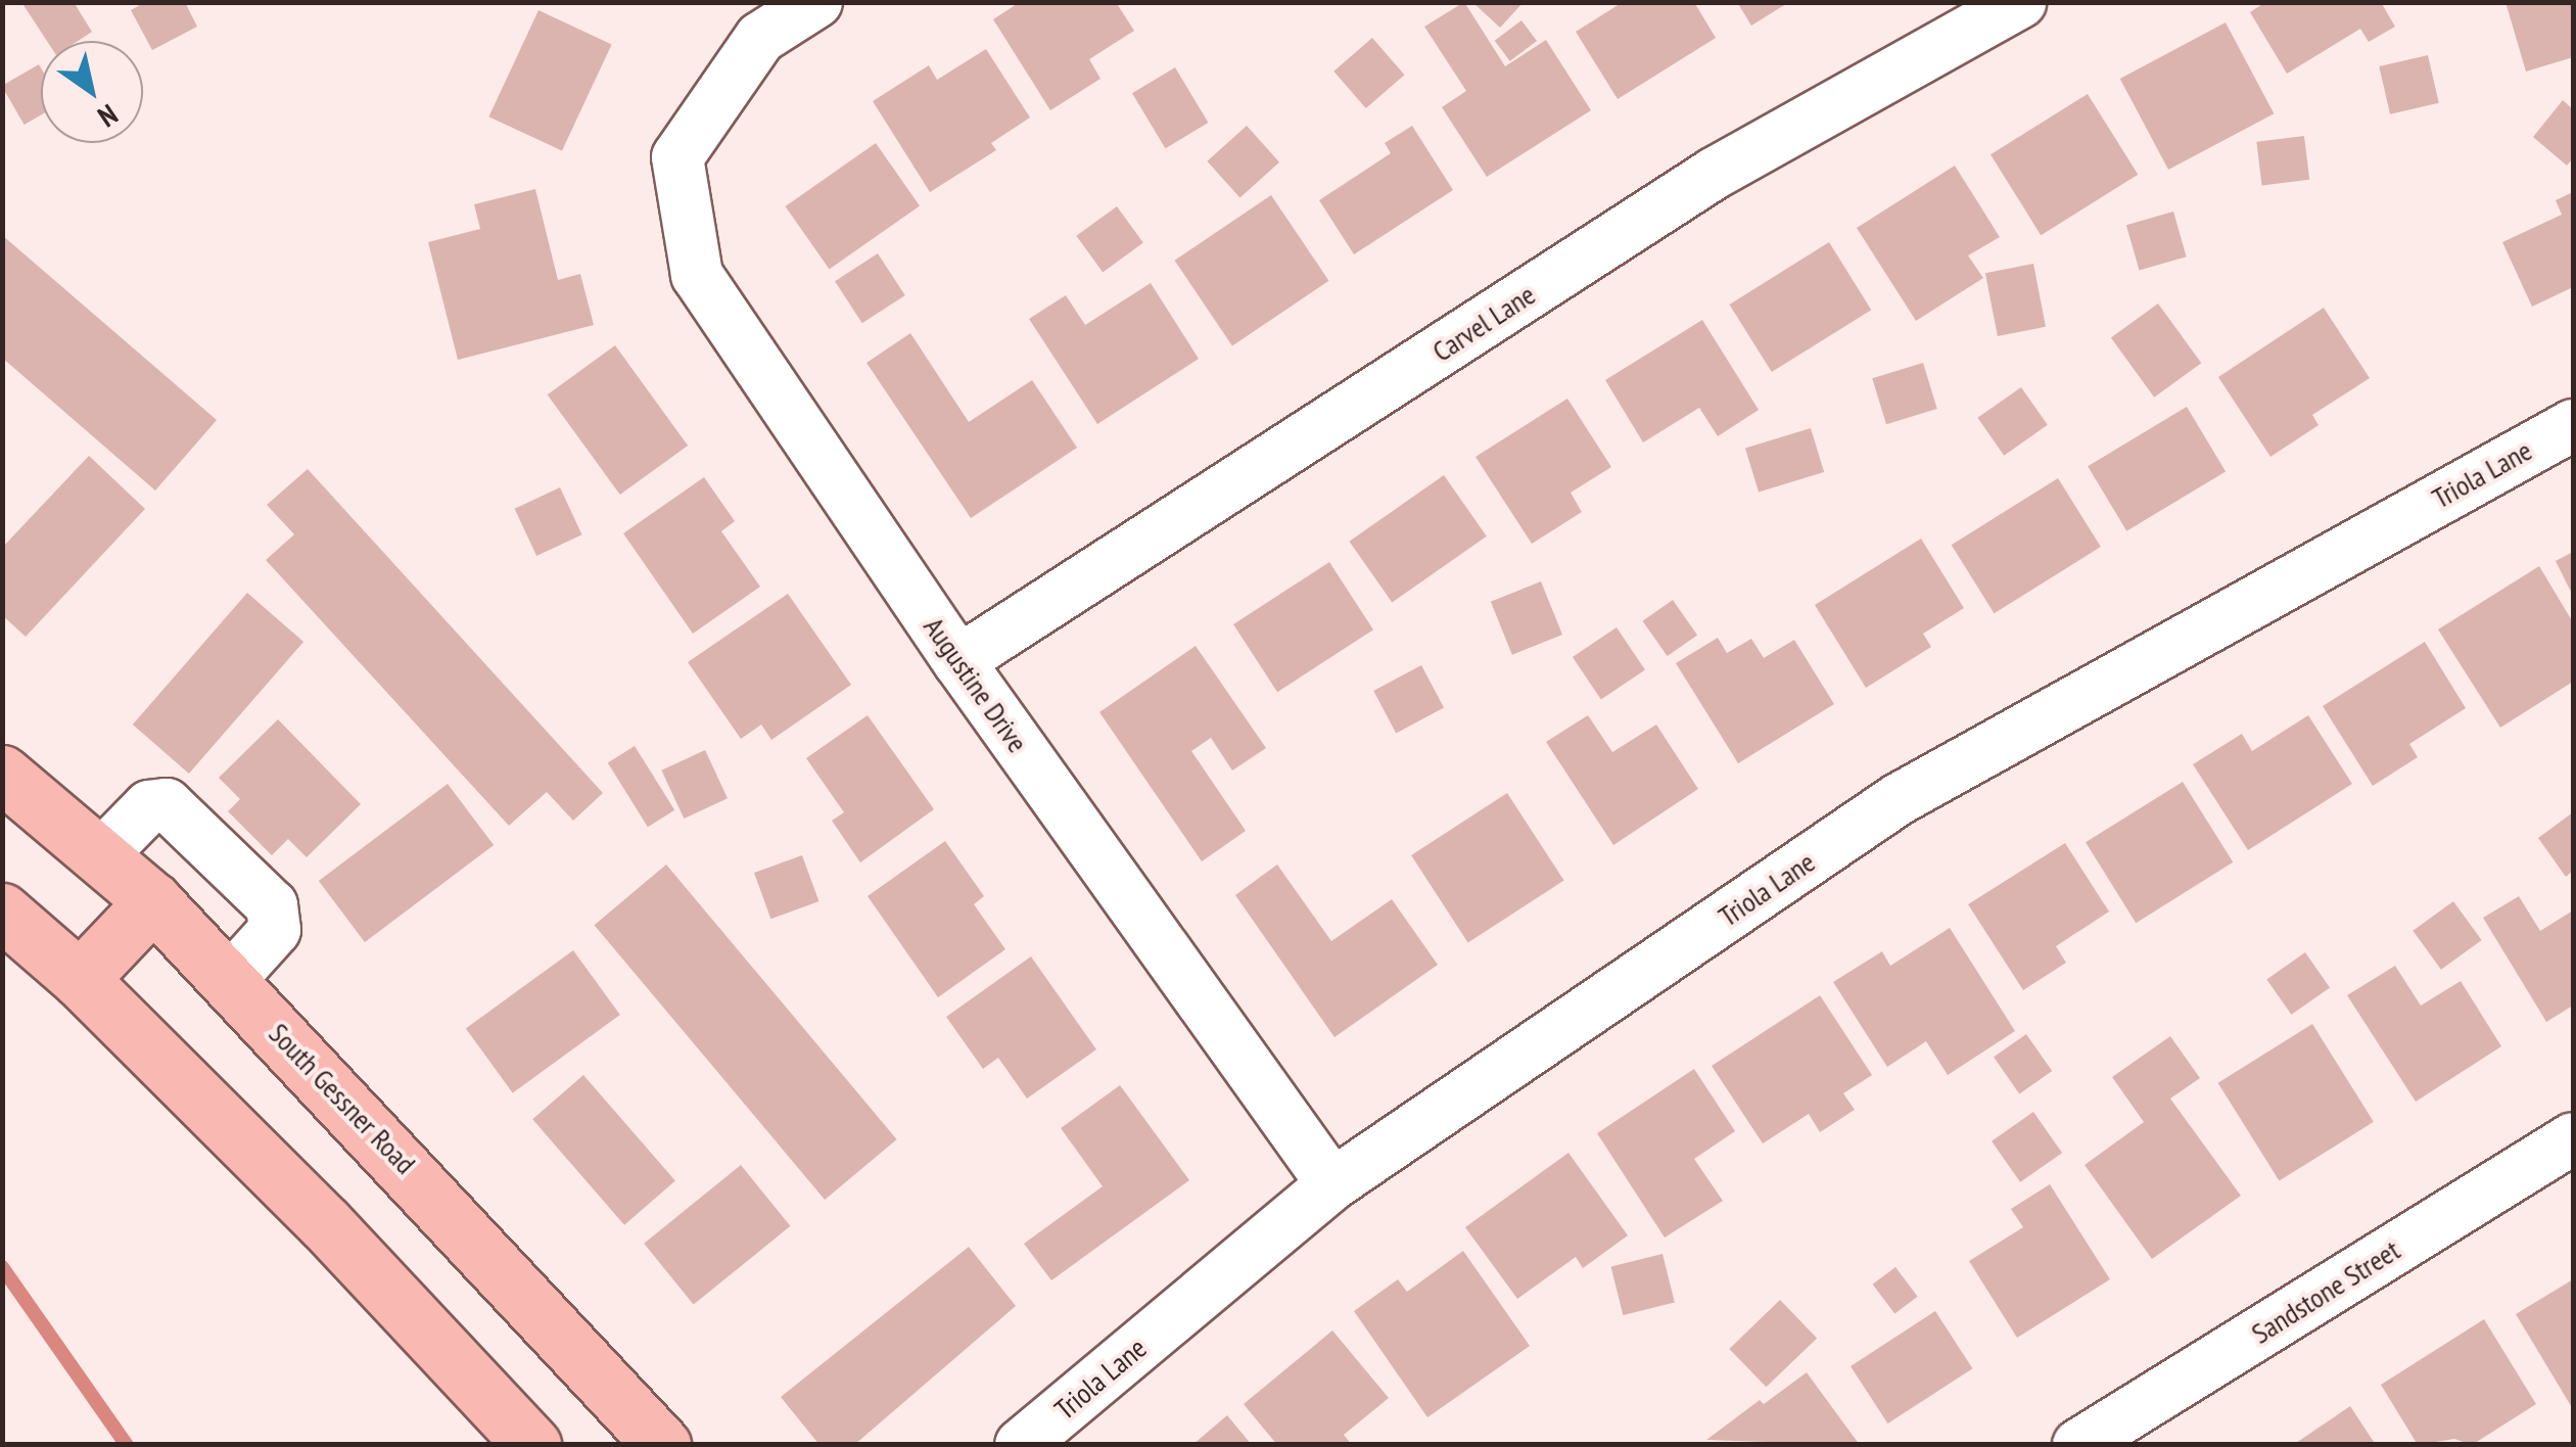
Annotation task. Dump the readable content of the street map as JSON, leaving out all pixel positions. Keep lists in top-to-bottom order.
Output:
{
  "streets": {
    "main road": ["South Gessner Road"],
    "street": [
      "Carvel Lane",
      "Triola Lane",
      "Augustine Drive",
      "Sandstone Street"
    ]
  },
  "crossings": [
    ["Carvel Lane", "Augustine Drive"],
    ["Triola Lane", "Augustine Drive"]
  ],
  "north": "bottom right"
}
